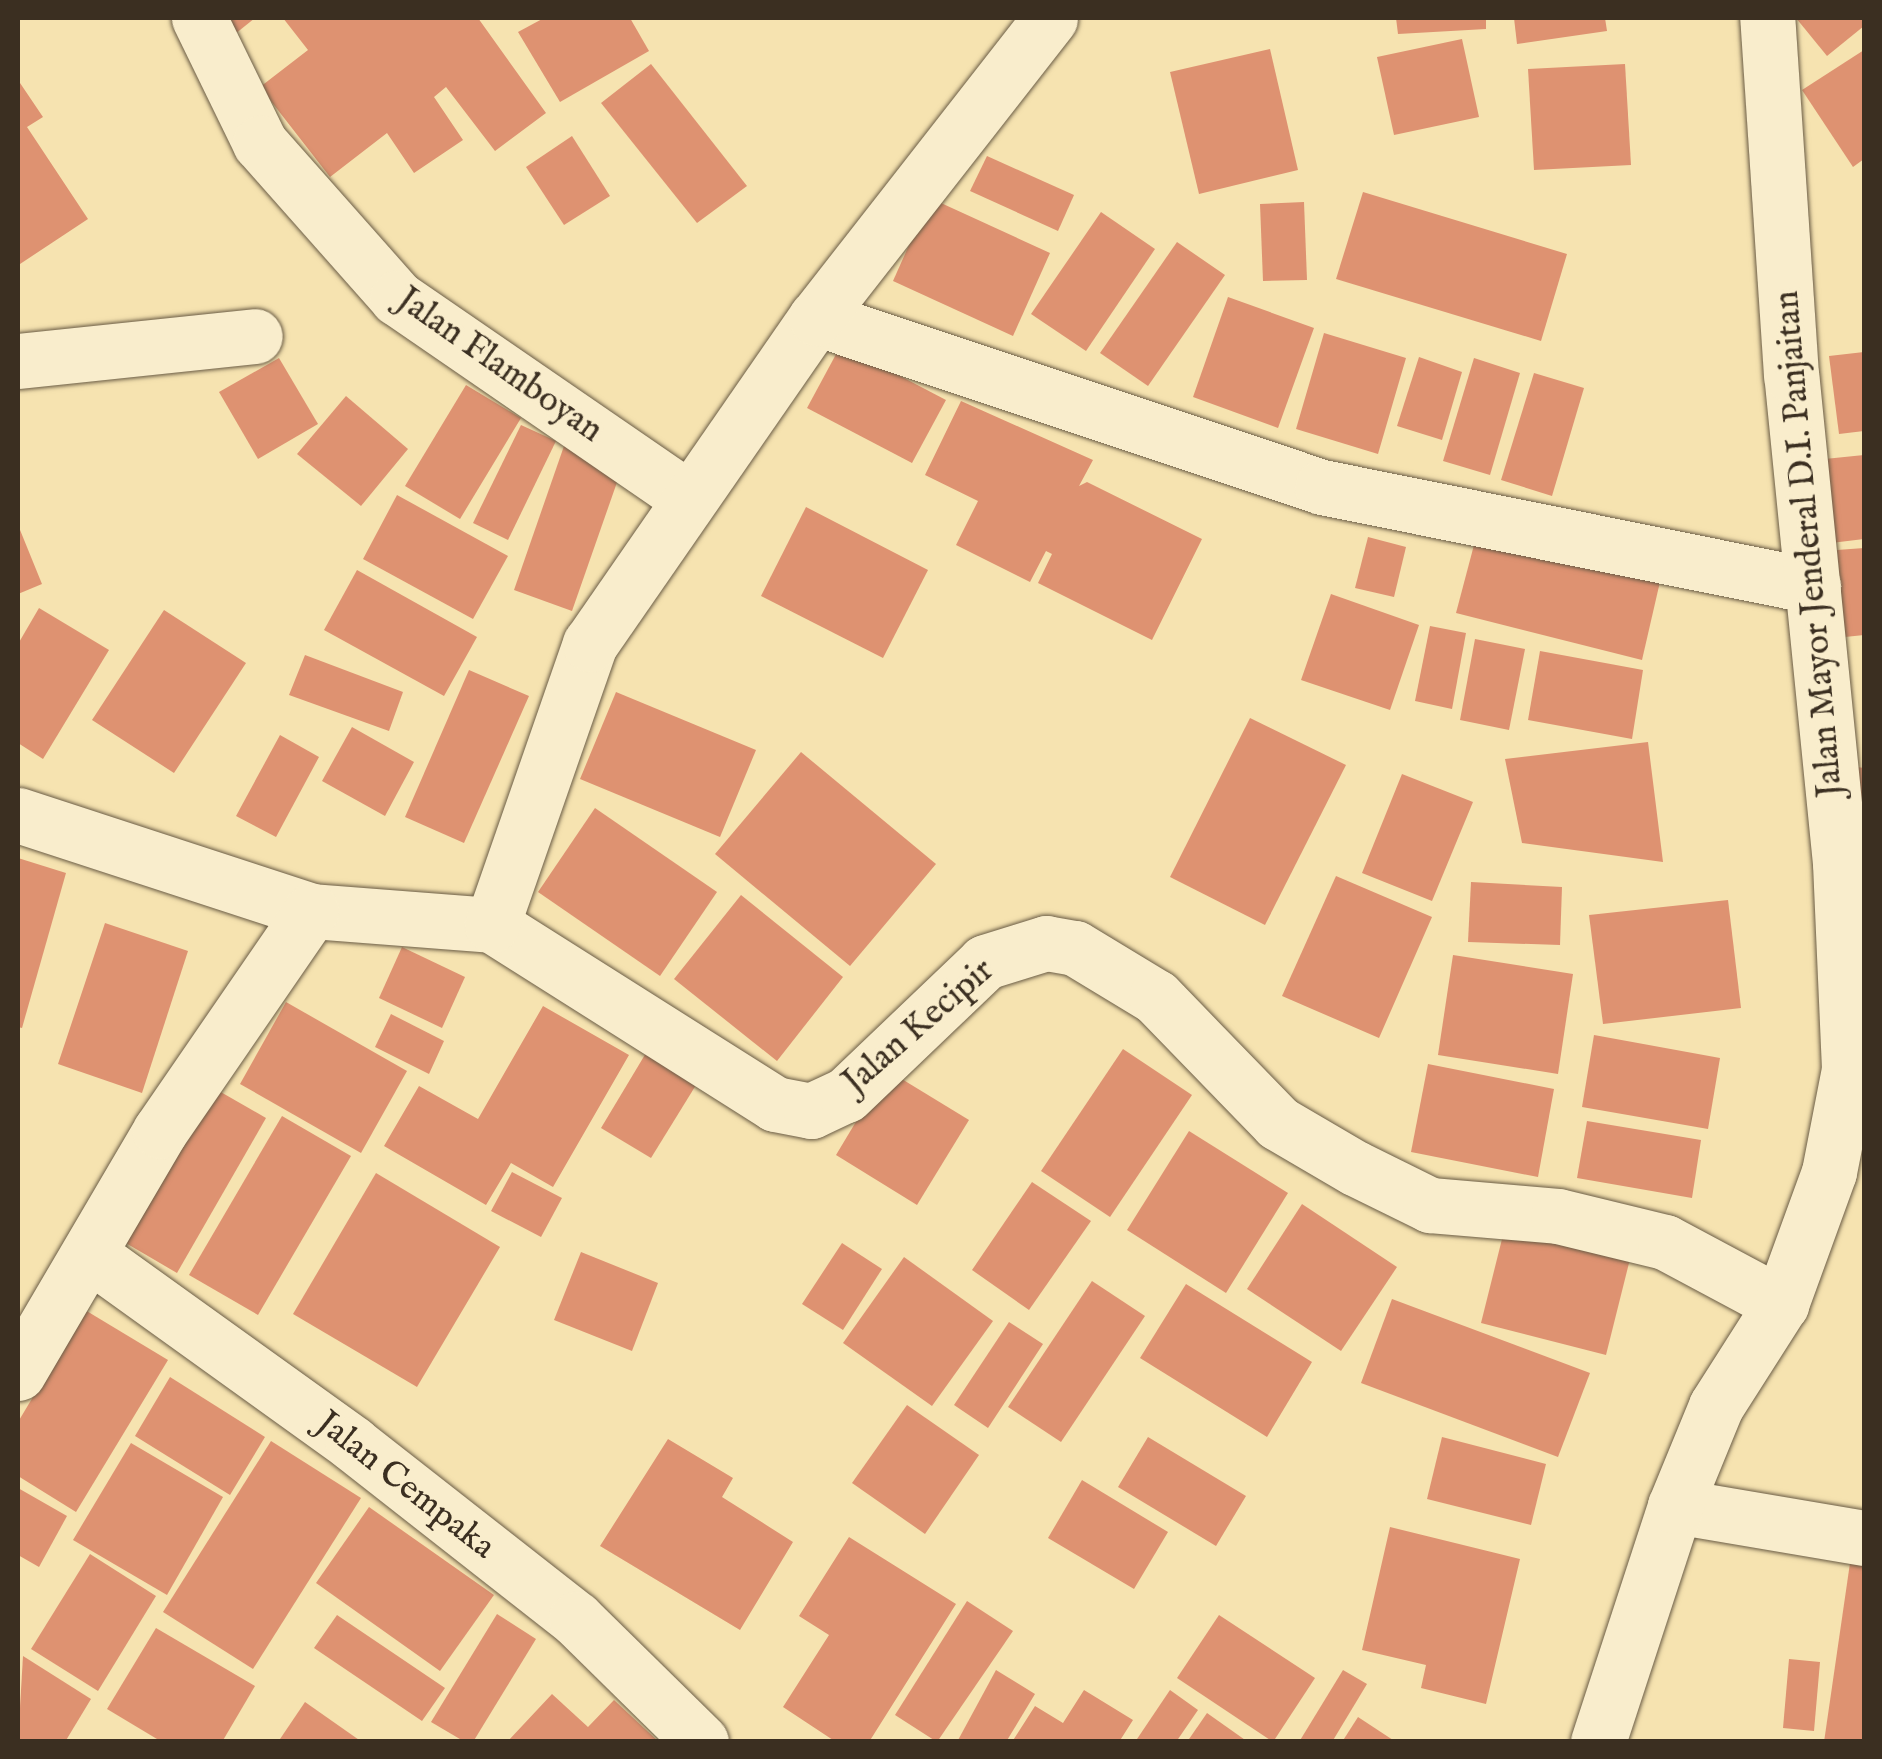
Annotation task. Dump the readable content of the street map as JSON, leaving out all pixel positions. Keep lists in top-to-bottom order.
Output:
{
  "streets": {
    "street": [
      "Jalan Flamboyan",
      "Jalan Mayor Jenderal D.I. Panjaitan",
      "Jalan Kecipir",
      "Jalan Cempaka"
    ]
  },
  "crossings": [
    ["Jalan Mayor Jenderal D.I. Panjaitan", "Jalan Kecipir"]
  ]
}
